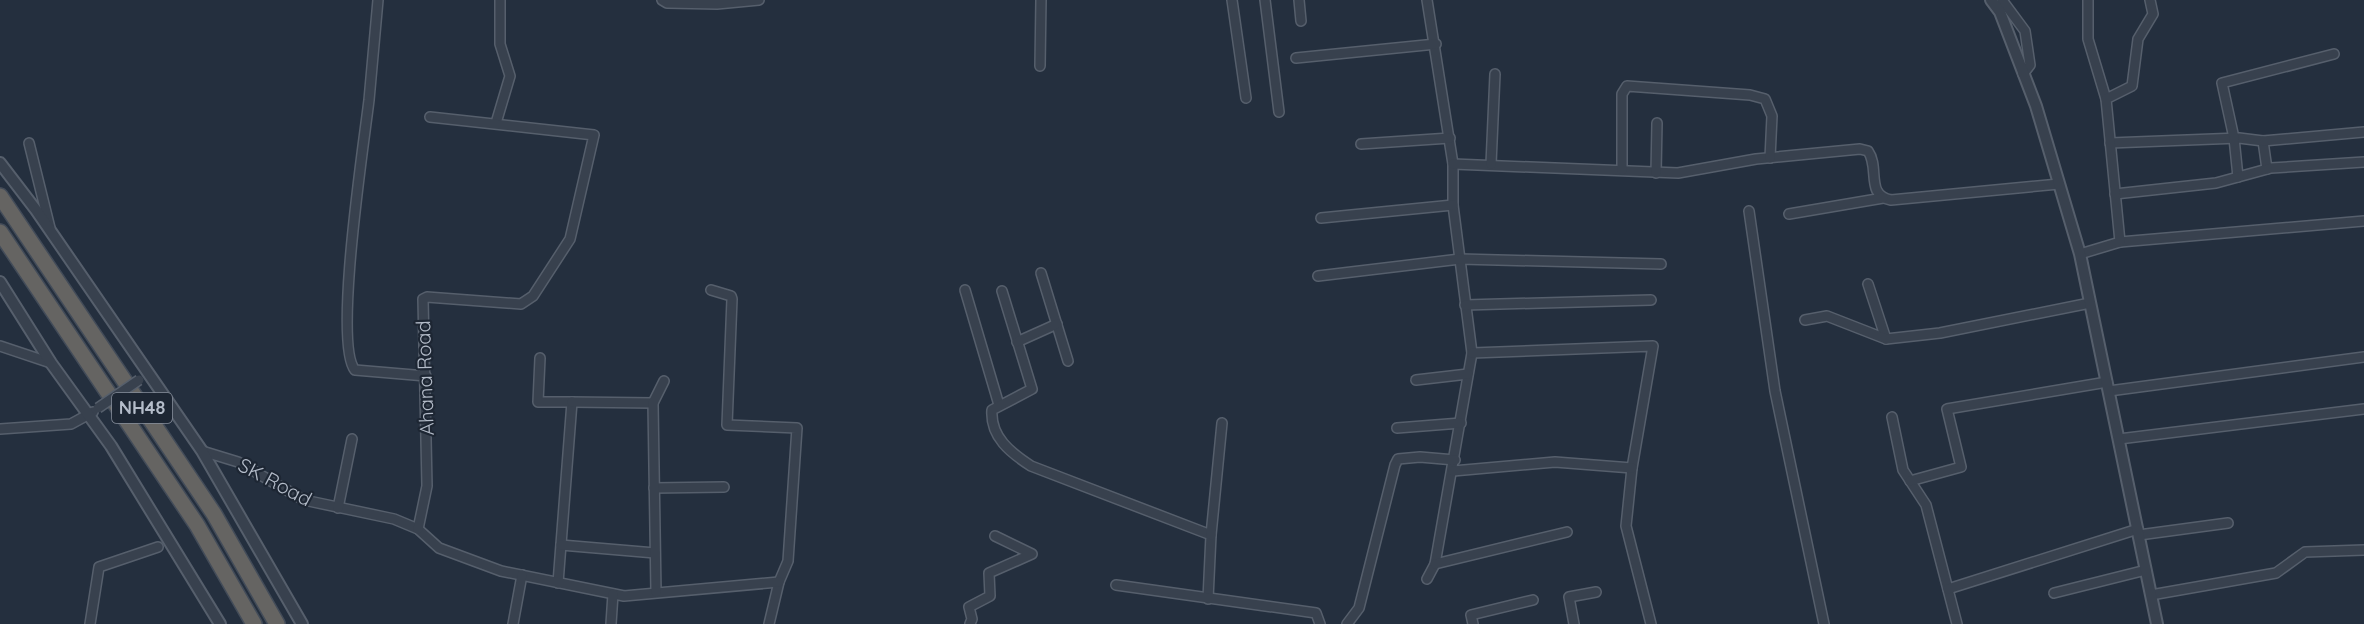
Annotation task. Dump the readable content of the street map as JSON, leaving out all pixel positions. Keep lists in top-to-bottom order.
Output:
{
  "streets": {
    "highway": ["NH48"],
    "street": ["Ahana Road", "SK Road"]
  },
  "crossings": [
    ["Ahana Road", "SK Road"]
  ]
}
